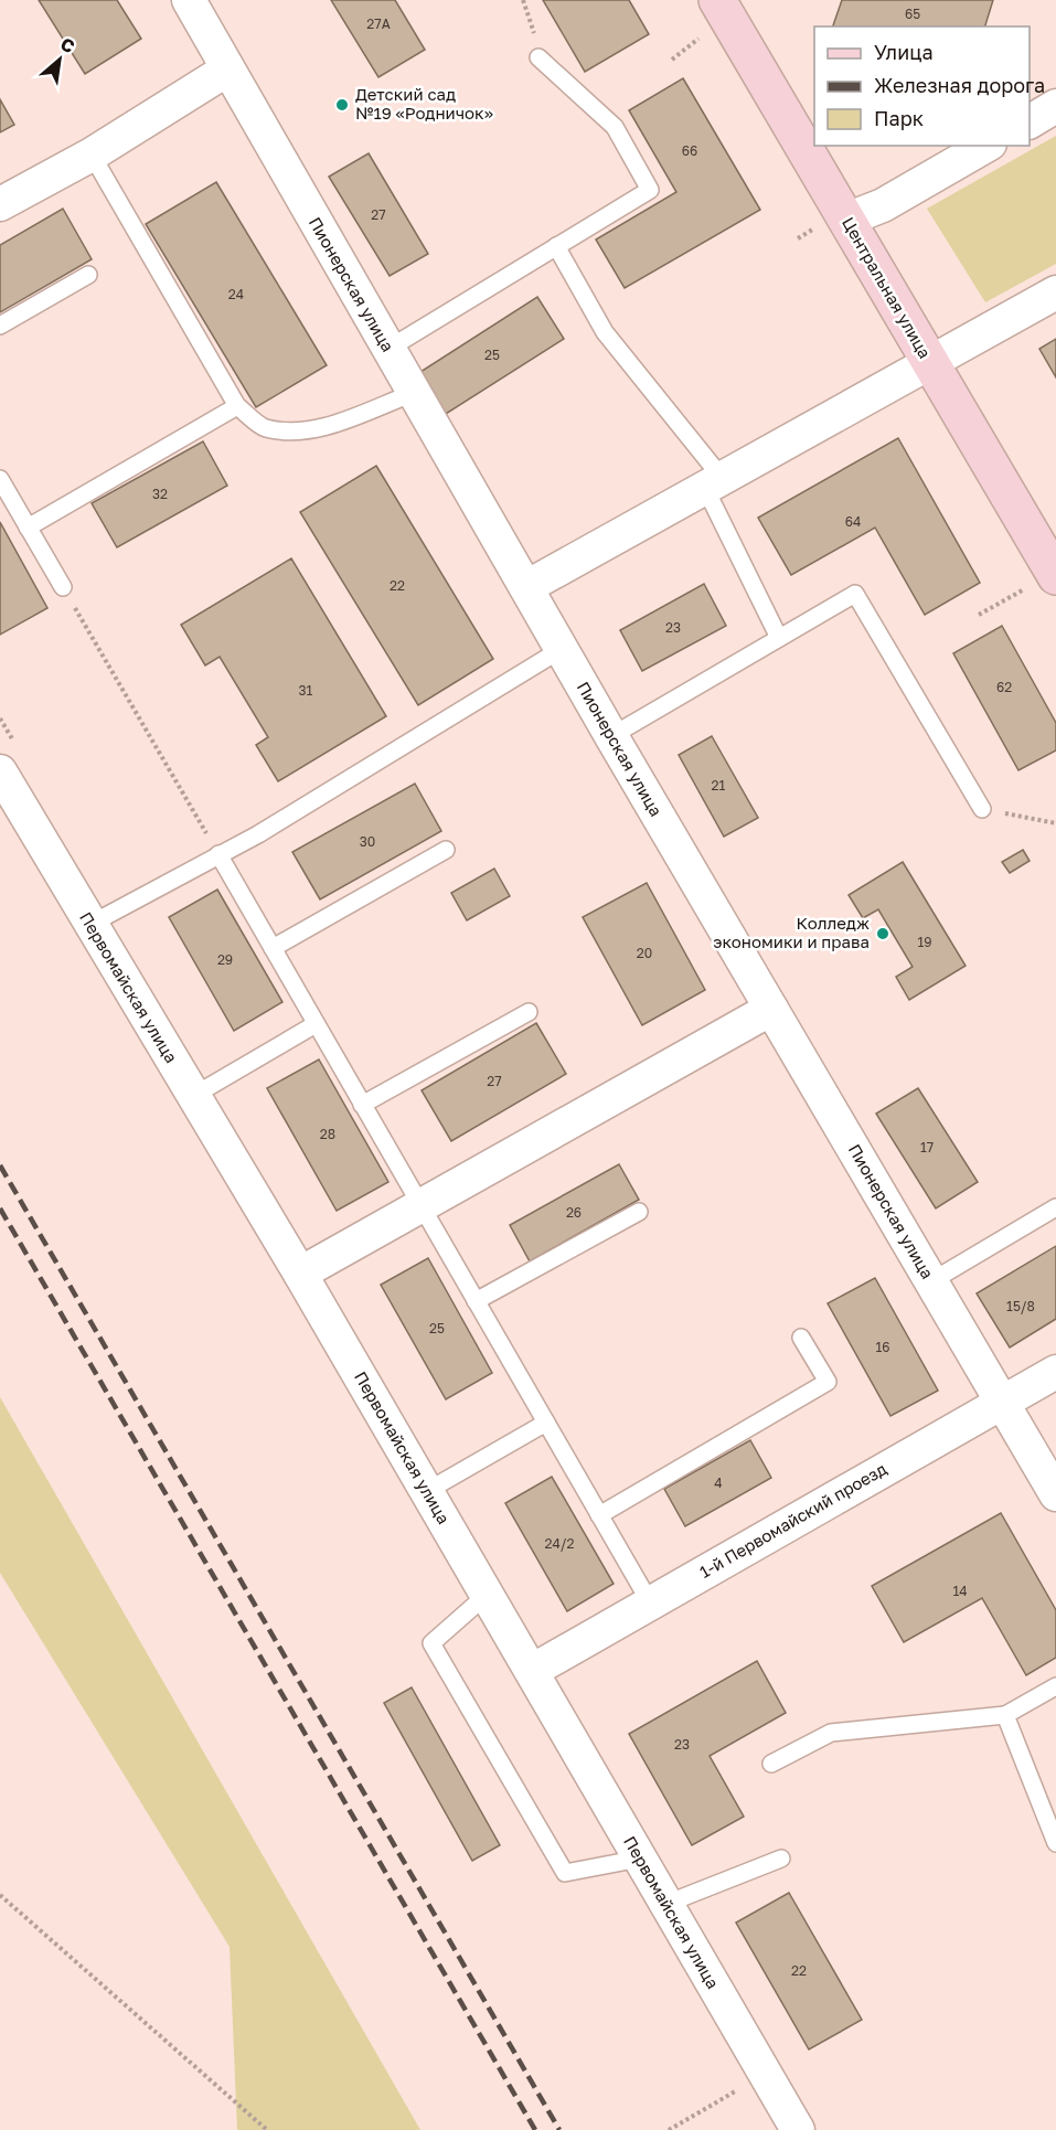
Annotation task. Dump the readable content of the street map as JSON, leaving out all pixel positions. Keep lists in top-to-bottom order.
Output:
{
  "streets": {
    "main road": ["Центральная улица"],
    "street": ["Пионерская улица", "Первомайская улица", "1-й Первомайский проезд"]
  },
  "crossings": [
    ["Пионерская улица", "1-й Первомайский проезд"],
    ["Первомайская улица", "1-й Первомайский проезд"]
  ],
  "places": ["Детский сад №19 «Родничок»", "Колледж экономики и права"],
  "house_numbers": [
    "65",
    "27А",
    "66",
    "27",
    "24",
    "25",
    "32",
    "64",
    "22",
    "23",
    "62",
    "31",
    "21",
    "30",
    "19",
    "20",
    "29",
    "27",
    "28",
    "17",
    "26",
    "15/8",
    "25",
    "16",
    "4",
    "24/2",
    "14",
    "23",
    "22"
  ],
  "legend": ["Улица", "Железная дорога", "Парк"],
  "north": "top right"
}
